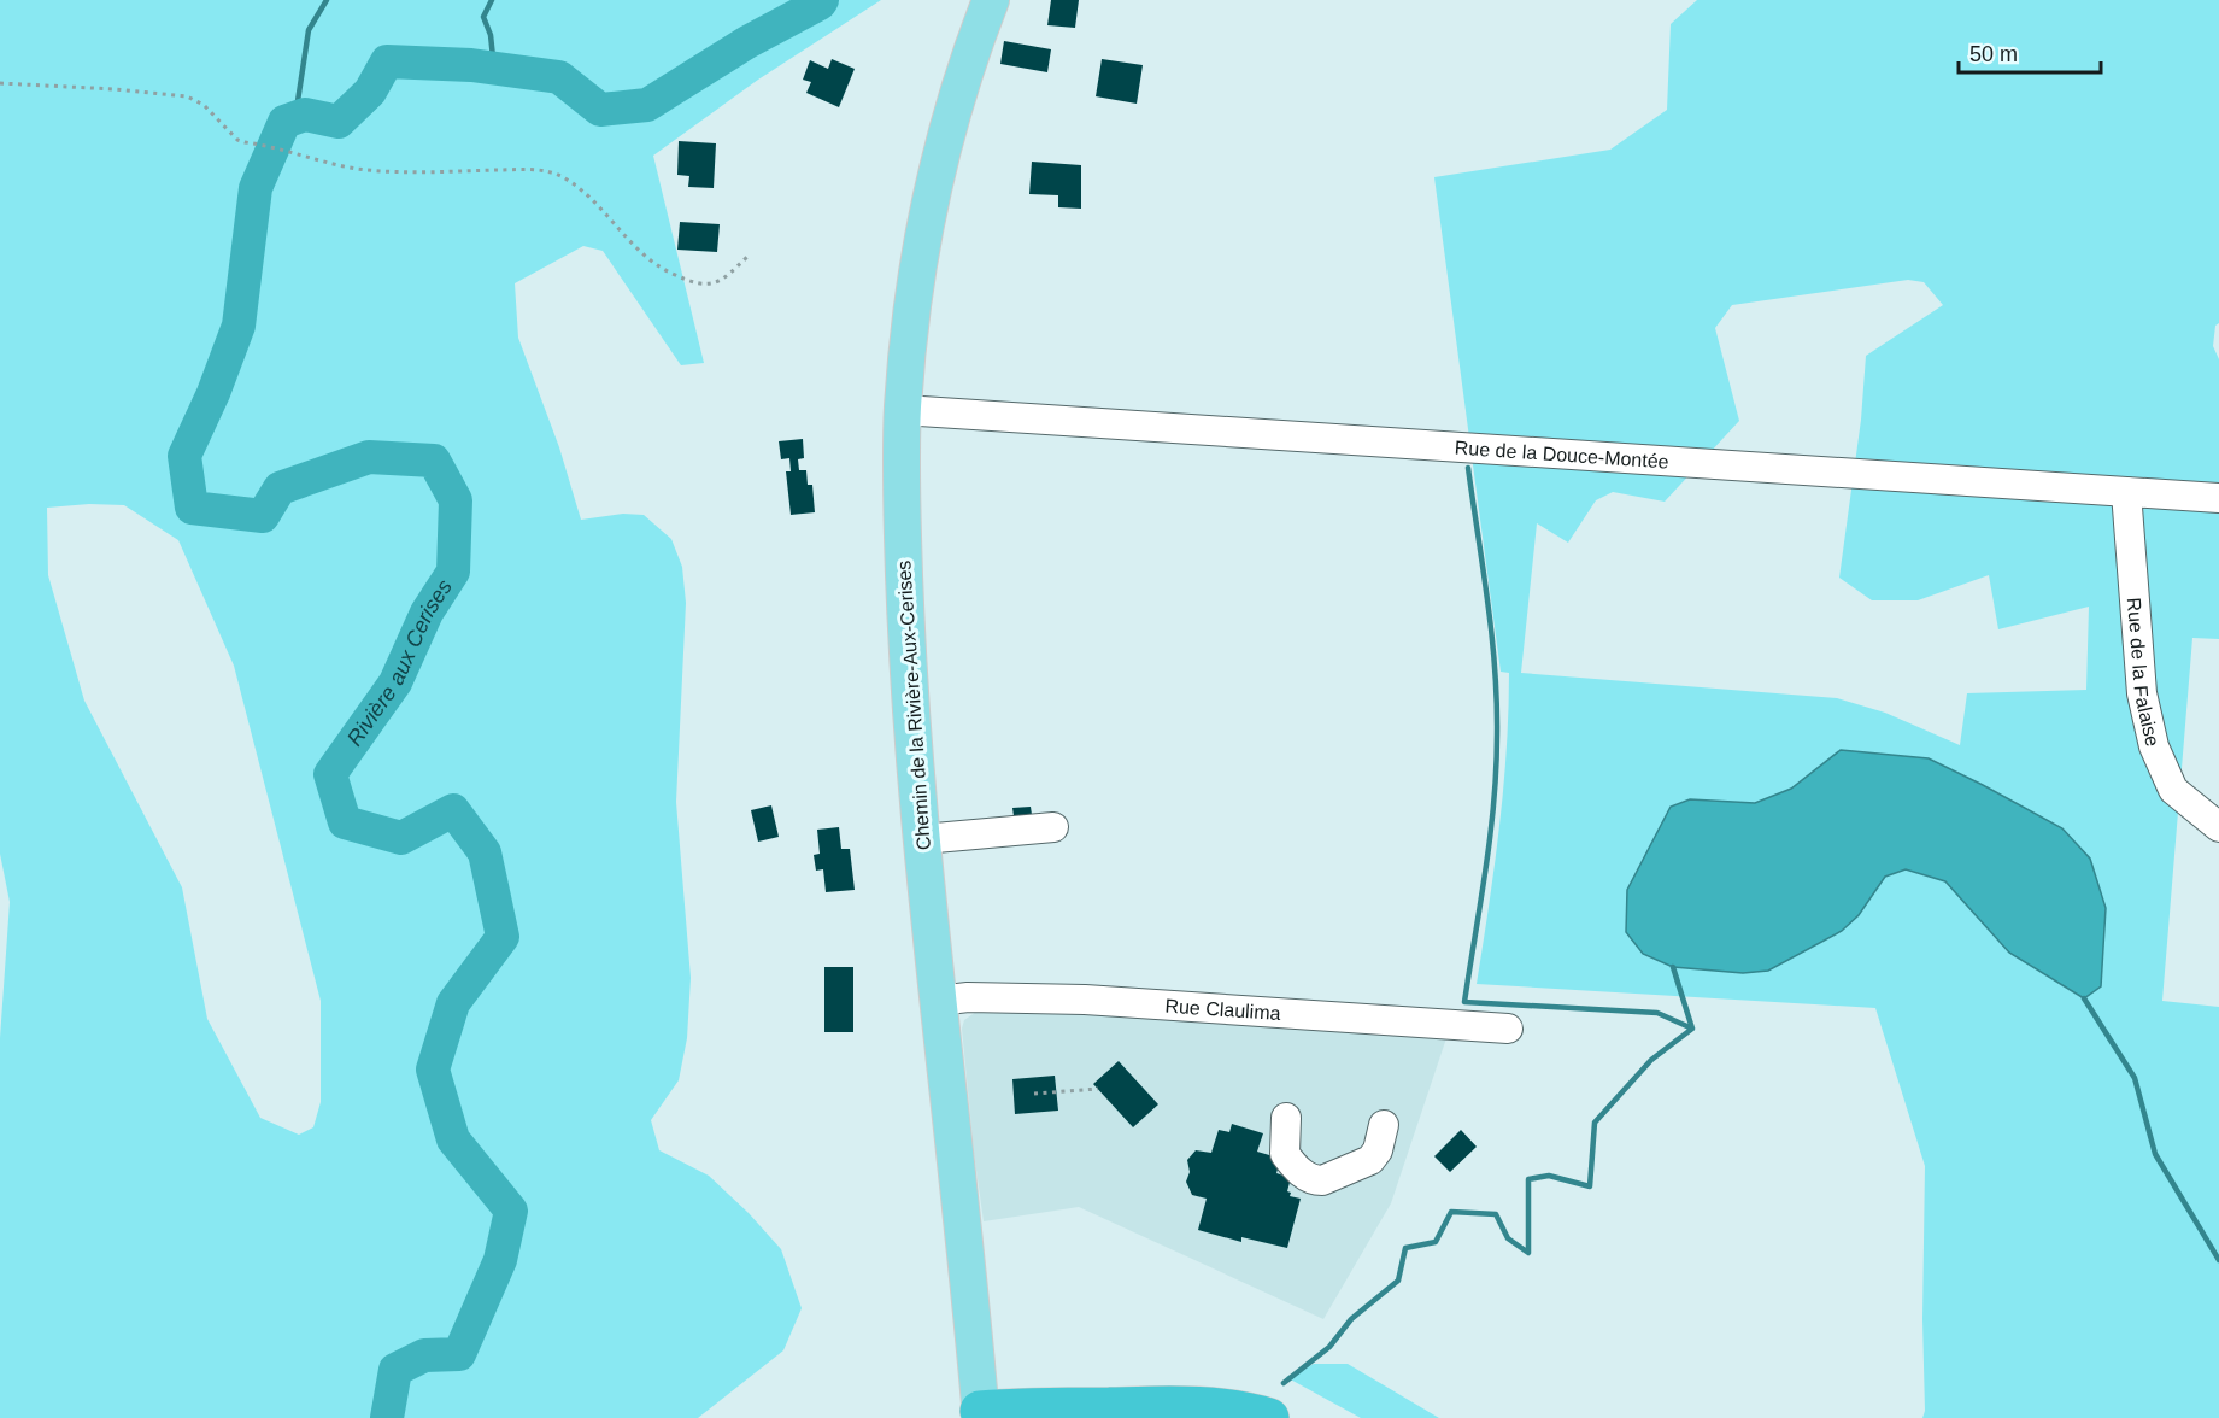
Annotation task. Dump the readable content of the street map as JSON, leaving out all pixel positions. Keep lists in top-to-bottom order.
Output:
{
  "streets": {
    "main road": ["Chemin de la Rivière-Aux-Cerises"],
    "street": ["Rue de la Douce-Montée", "Rue de la Falaise", "Rue Claulima"]
  },
  "crossings": [
    ["Rue de la Douce-Montée", "Rue de la Falaise"],
    ["Rue de la Douce-Montée", "Chemin de la Rivière-Aux-Cerises"],
    ["Chemin de la Rivière-Aux-Cerises", "Rue Claulima"]
  ],
  "water": ["Rivière aux Cerises"],
  "scale_bar": "50 m"
}
